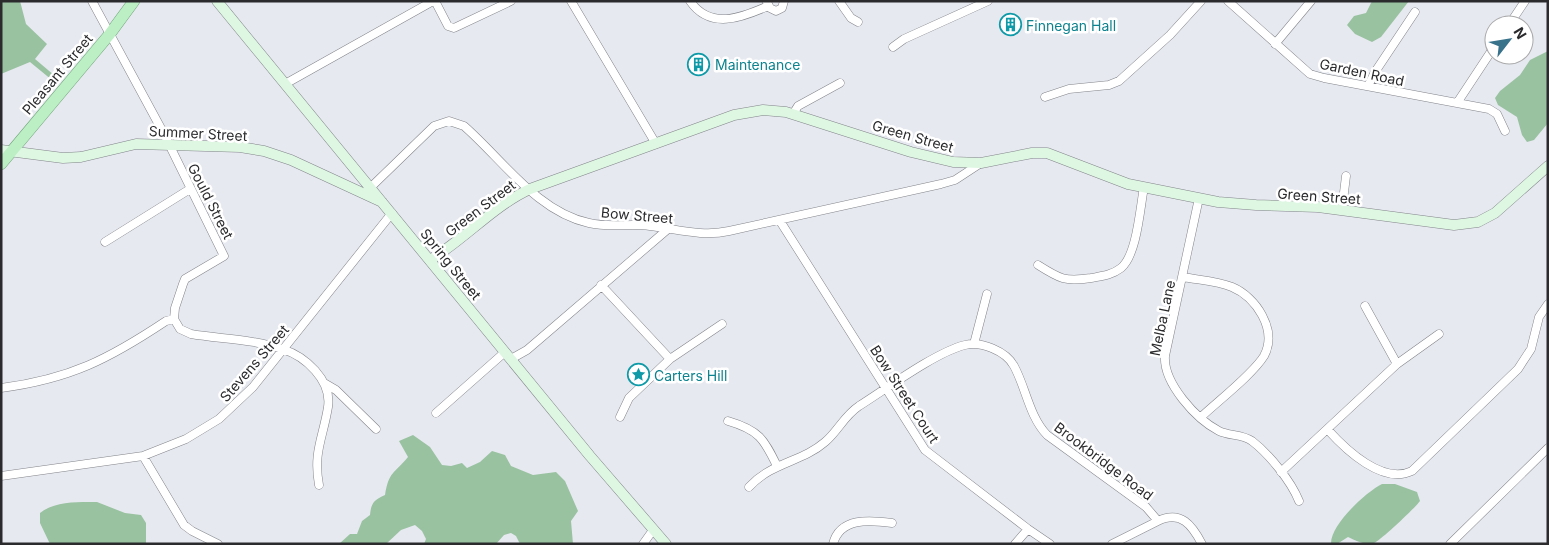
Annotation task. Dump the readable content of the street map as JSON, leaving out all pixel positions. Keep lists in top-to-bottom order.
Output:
{
  "streets": {
    "main road": ["Pleasant Street"],
    "street": [
      "Garden Road",
      "Summer Street",
      "Green Street",
      "Gould Street",
      "Bow Street",
      "Spring Street",
      "Melba Lane",
      "Stevens Street",
      "Bow Street Court",
      "Brookbridge Road"
    ]
  },
  "crossings": [
    ["Pleasant Street", "Summer Street"],
    ["Pleasant Street", "Gould Street"],
    ["Summer Street", "Gould Street"],
    ["Summer Street", "Spring Street"],
    ["Green Street", "Bow Street"],
    ["Green Street", "Spring Street"],
    ["Green Street", "Melba Lane"],
    ["Bow Street", "Spring Street"],
    ["Bow Street", "Bow Street Court"],
    ["Spring Street", "Stevens Street"]
  ],
  "places": {
    "building": ["Finnegan Hall", "Maintenance"],
    "place": ["Carters Hill"]
  },
  "north": "top right"
}
